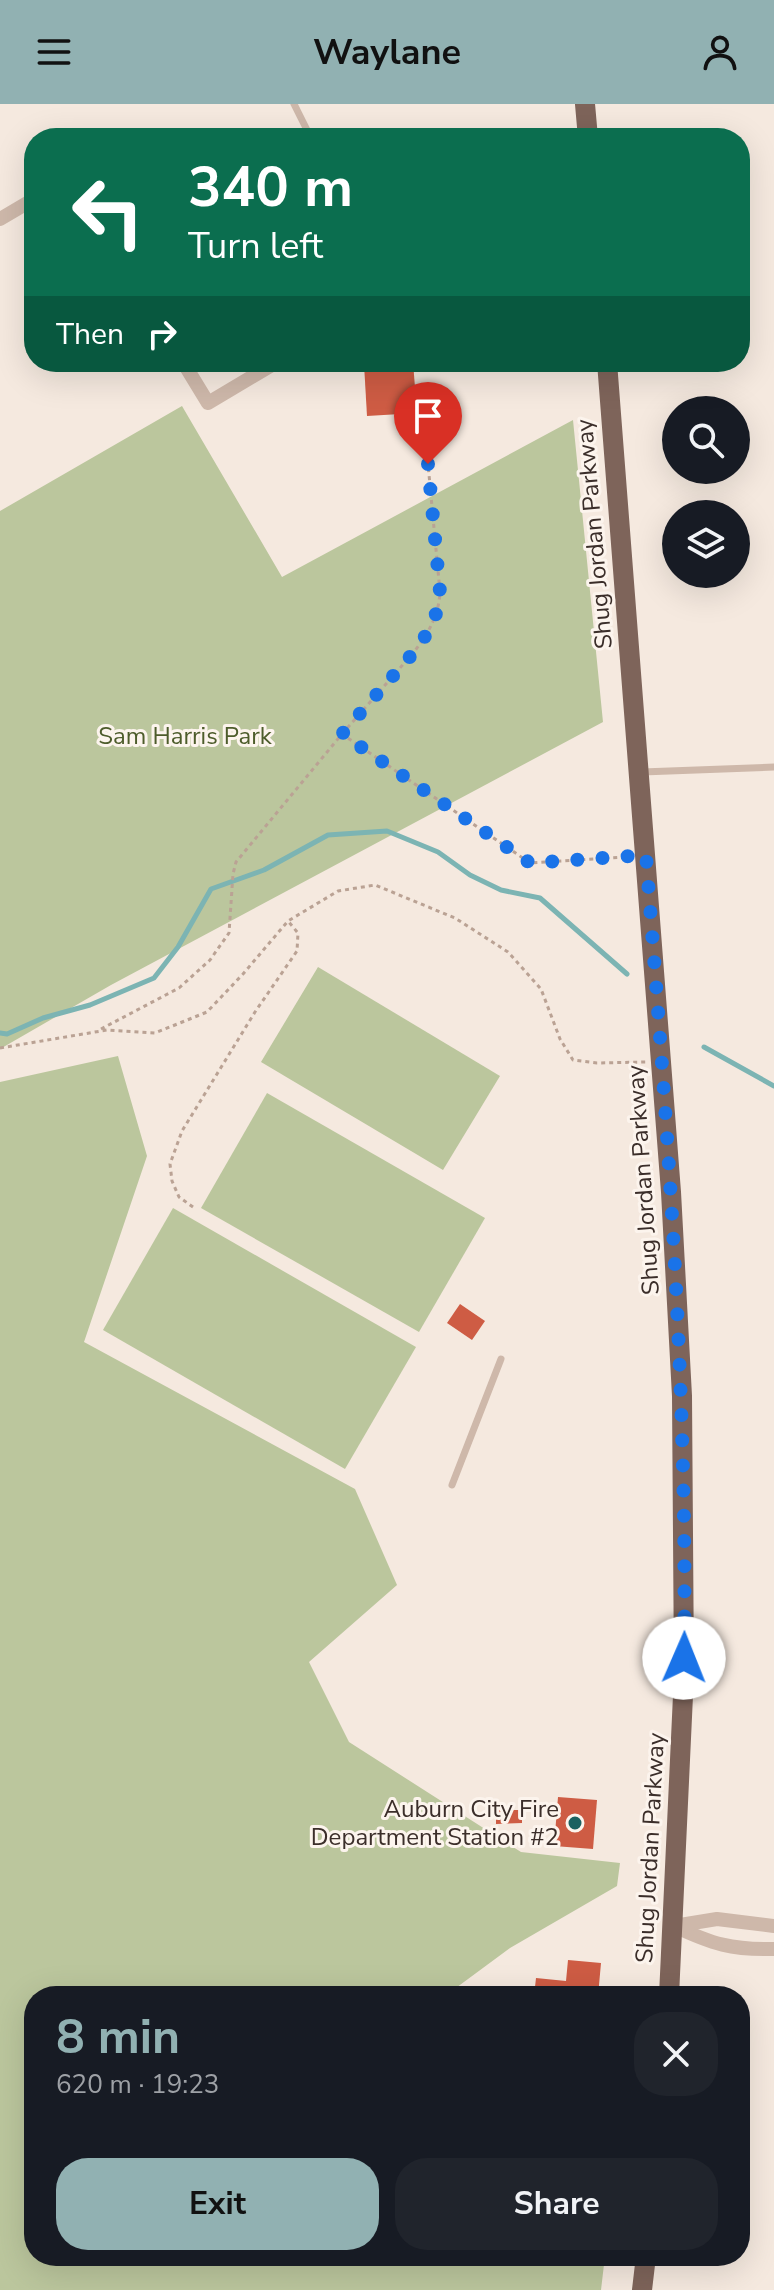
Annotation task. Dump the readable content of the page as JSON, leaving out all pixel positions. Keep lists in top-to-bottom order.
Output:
{
  "streets": {
    "main road": ["Shug Jordan Parkway"]
  },
  "parks": ["Sam Harris Park"],
  "places": ["Auburn City Fire Department Station #2"],
  "page": {
    "header": "Waylane",
    "turn": ["340 m", "Turn left"],
    "then": "Then",
    "heading": ["8 min", "620 m · 19:23"],
    "buttons": ["Exit", "Share"]
  }
}
